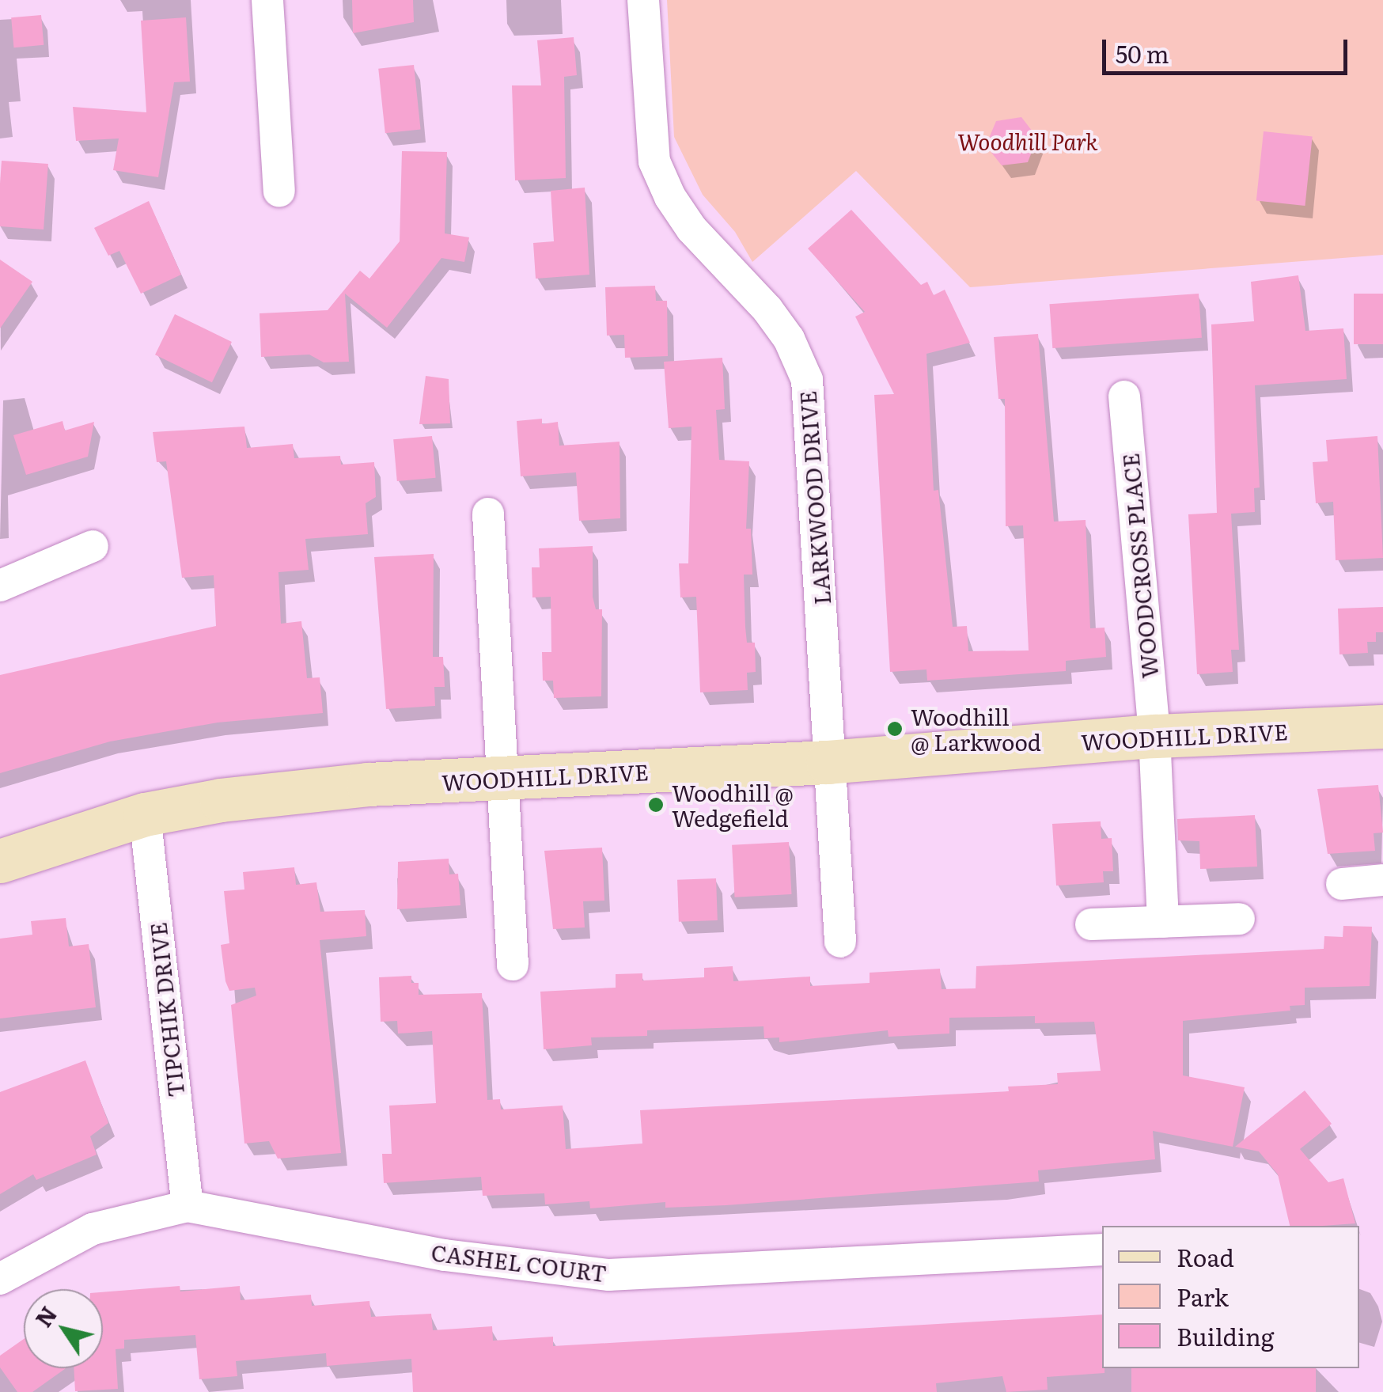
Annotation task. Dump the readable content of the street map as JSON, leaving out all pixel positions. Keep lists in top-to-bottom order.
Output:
{
  "streets": {
    "street": [
      "LARKWOOD DRIVE",
      "WOODCROSS PLACE",
      "WOODHILL DRIVE",
      "TIPCHIK DRIVE",
      "CASHEL COURT"
    ]
  },
  "crossings": [
    ["LARKWOOD DRIVE", "WOODHILL DRIVE"],
    ["WOODCROSS PLACE", "WOODHILL DRIVE"],
    ["WOODHILL DRIVE", "TIPCHIK DRIVE"],
    ["TIPCHIK DRIVE", "CASHEL COURT"]
  ],
  "parks": ["Woodhill Park"],
  "places": ["Woodhill @ Larkwood", "Woodhill @ Wedgefield"],
  "legend": ["Road", "Park", "Building"],
  "scale_bar": "50 m",
  "north": "top left"
}
